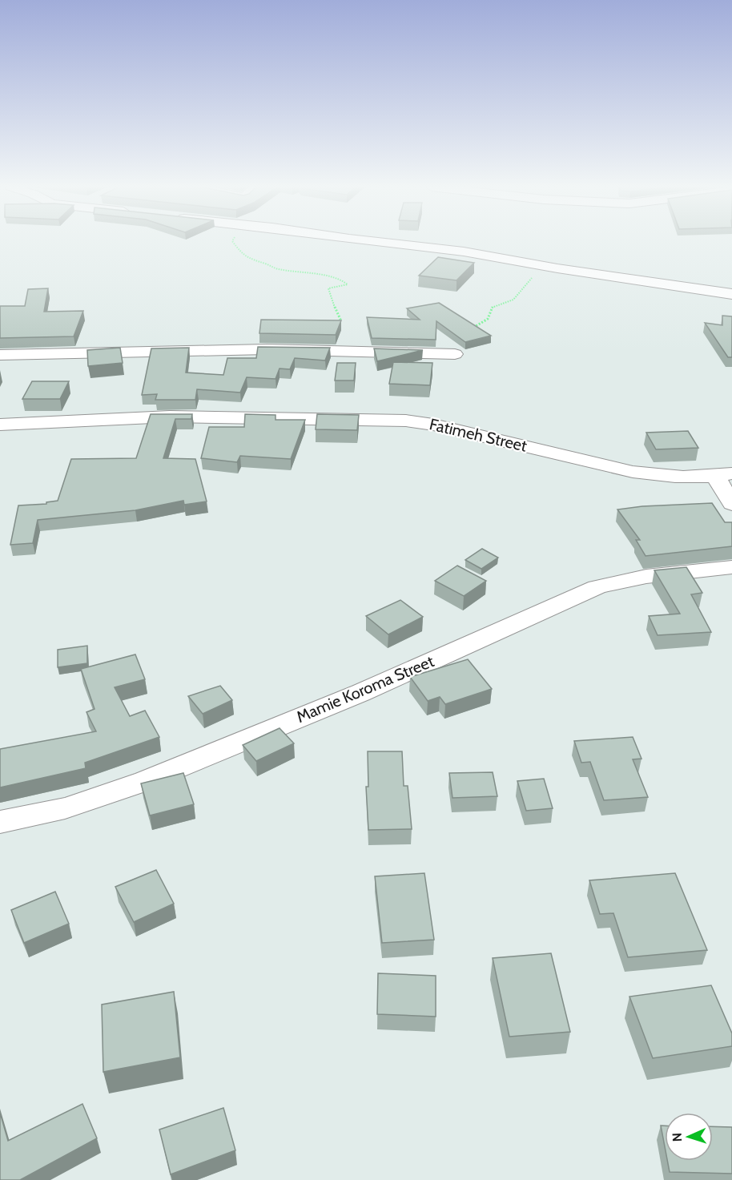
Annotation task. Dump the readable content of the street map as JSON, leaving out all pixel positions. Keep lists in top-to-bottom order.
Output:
{
  "streets": {
    "street": ["Fatimeh Street", "Mamie Koroma Street"]
  },
  "north": "left"
}
